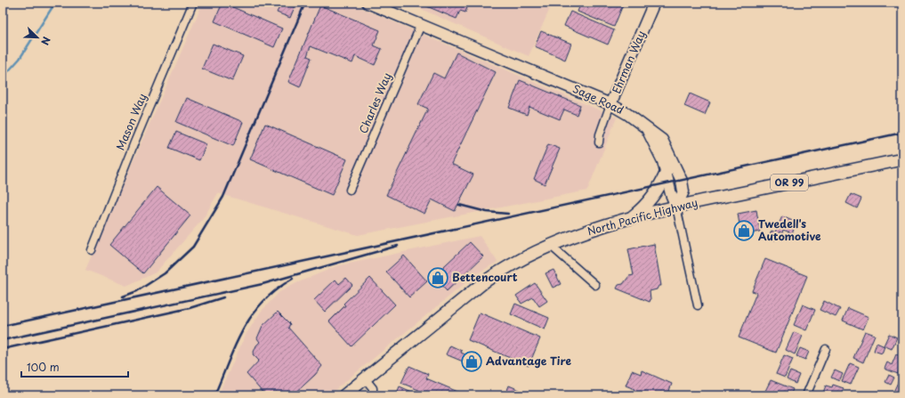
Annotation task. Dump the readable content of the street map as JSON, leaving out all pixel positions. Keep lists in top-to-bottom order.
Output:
{
  "streets": {
    "main road": [
      "Ehrman Way",
      "Sage Road",
      "OR 99",
      "North Pacific Highway"
    ],
    "street": ["Charles Way", "Mason Way"]
  },
  "crossings": [
    ["Ehrman Way", "Sage Road"],
    ["Sage Road", "Charles Way"],
    ["Sage Road", "North Pacific Highway"]
  ],
  "places": {
    "shop": ["Twedell's Automotive", "Bettencourt", "Advantage Tire"]
  },
  "scale_bar": "100 m",
  "north": "bottom right"
}
